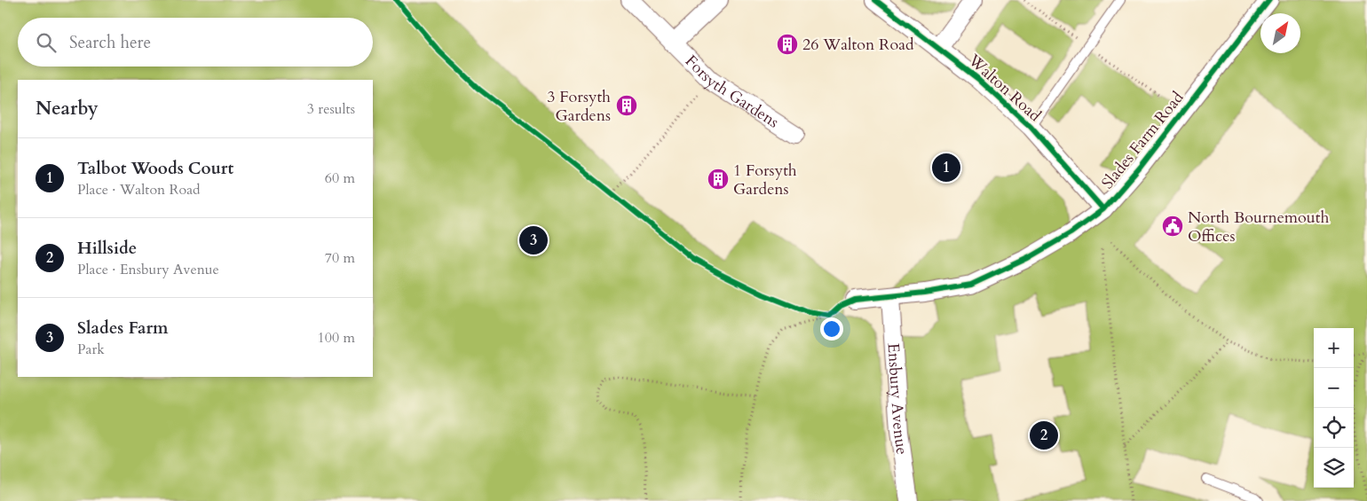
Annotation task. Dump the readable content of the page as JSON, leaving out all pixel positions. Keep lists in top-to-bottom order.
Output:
{
  "streets": {
    "street": [
      "Walton Road",
      "Forsyth Gardens",
      "Slades Farm Road",
      "Ensbury Avenue"
    ]
  },
  "crossings": [
    ["Walton Road", "Slades Farm Road"],
    ["Slades Farm Road", "Ensbury Avenue"]
  ],
  "places": {
    "building": ["26 Walton Road", "3 Forsyth Gardens", "1 Forsyth Gardens"],
    "public building": ["North Bournemouth Offices"]
  },
  "north": "top right",
  "page": {
    "search": "Search here",
    "heading": ["Nearby", "3 results"],
    "list": [
      {
        "mark": "1",
        "name": "Talbot Woods Court",
        "note": "Place · Walton Road",
        "value": "60 m"
      },
      {
        "mark": "2",
        "name": "Hillside",
        "note": "Place · Ensbury Avenue",
        "value": "70 m"
      },
      {
        "mark": "3",
        "name": "Slades Farm",
        "note": "Park",
        "value": "100 m"
      }
    ],
    "pins": ["1", "3", "2"],
    "map_buttons": ["+", "−"]
  }
}
